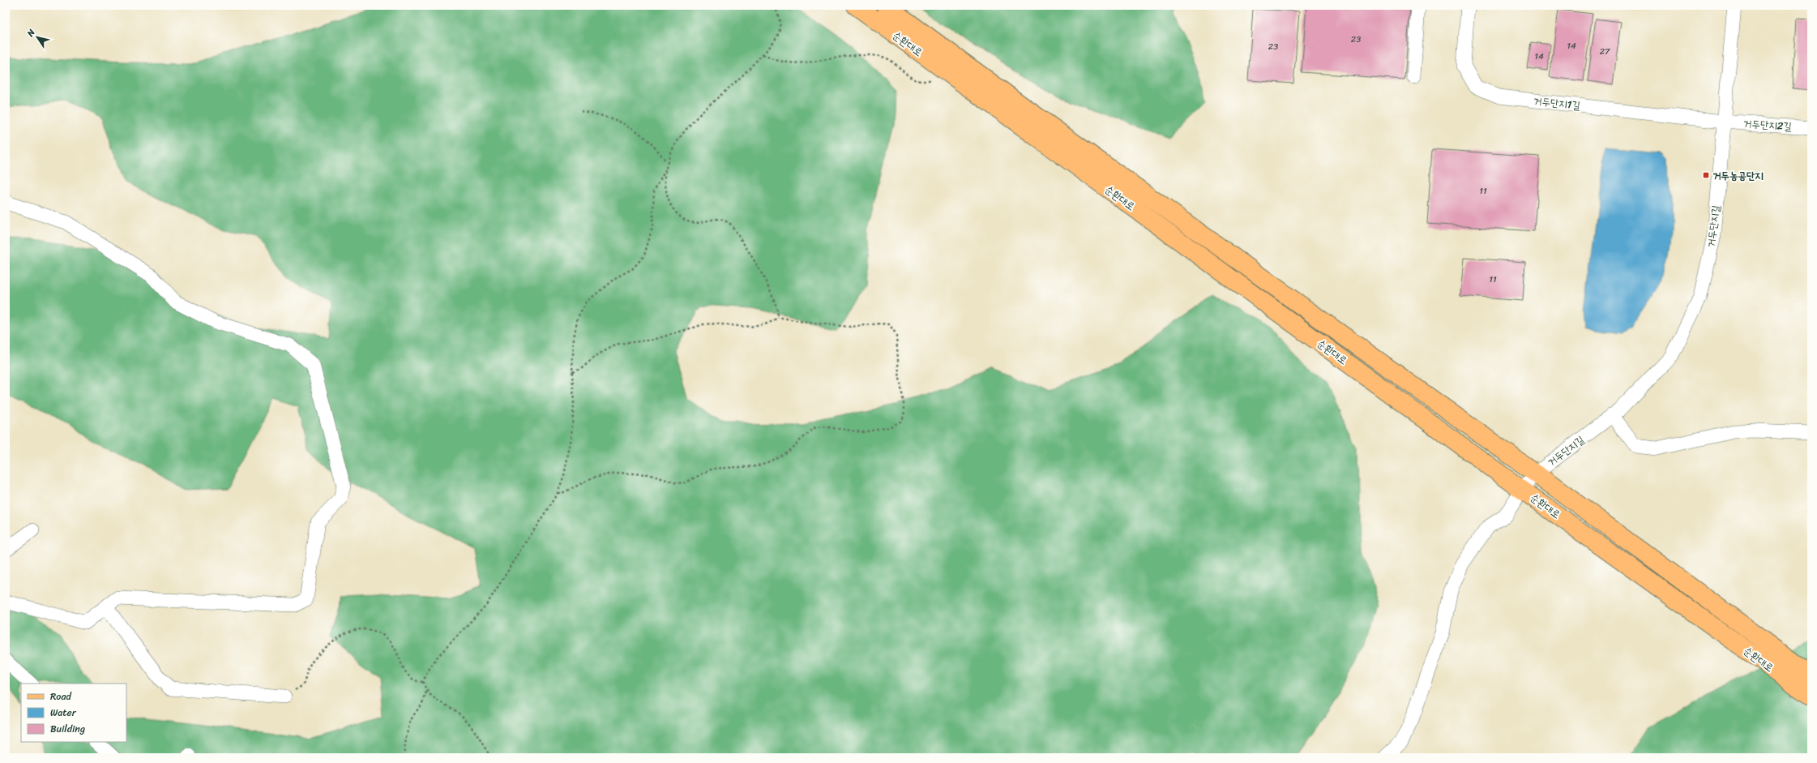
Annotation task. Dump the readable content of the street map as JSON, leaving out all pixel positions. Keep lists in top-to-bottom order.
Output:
{
  "streets": {
    "main road": ["순환대로"],
    "street": ["거두단지1길", "거두단지2길", "거두단지길"]
  },
  "crossings": [
    ["순환대로", "거두단지길"],
    ["거두단지1길", "거두단지2길"],
    ["거두단지1길", "거두단지길"],
    ["거두단지2길", "거두단지길"]
  ],
  "places": {
    "transit": ["거두농공단지"]
  },
  "house_numbers": [
    "23",
    "14",
    "23",
    "27",
    "14",
    "11",
    "11"
  ],
  "legend": ["Road", "Water", "Building"],
  "north": "top left"
}
